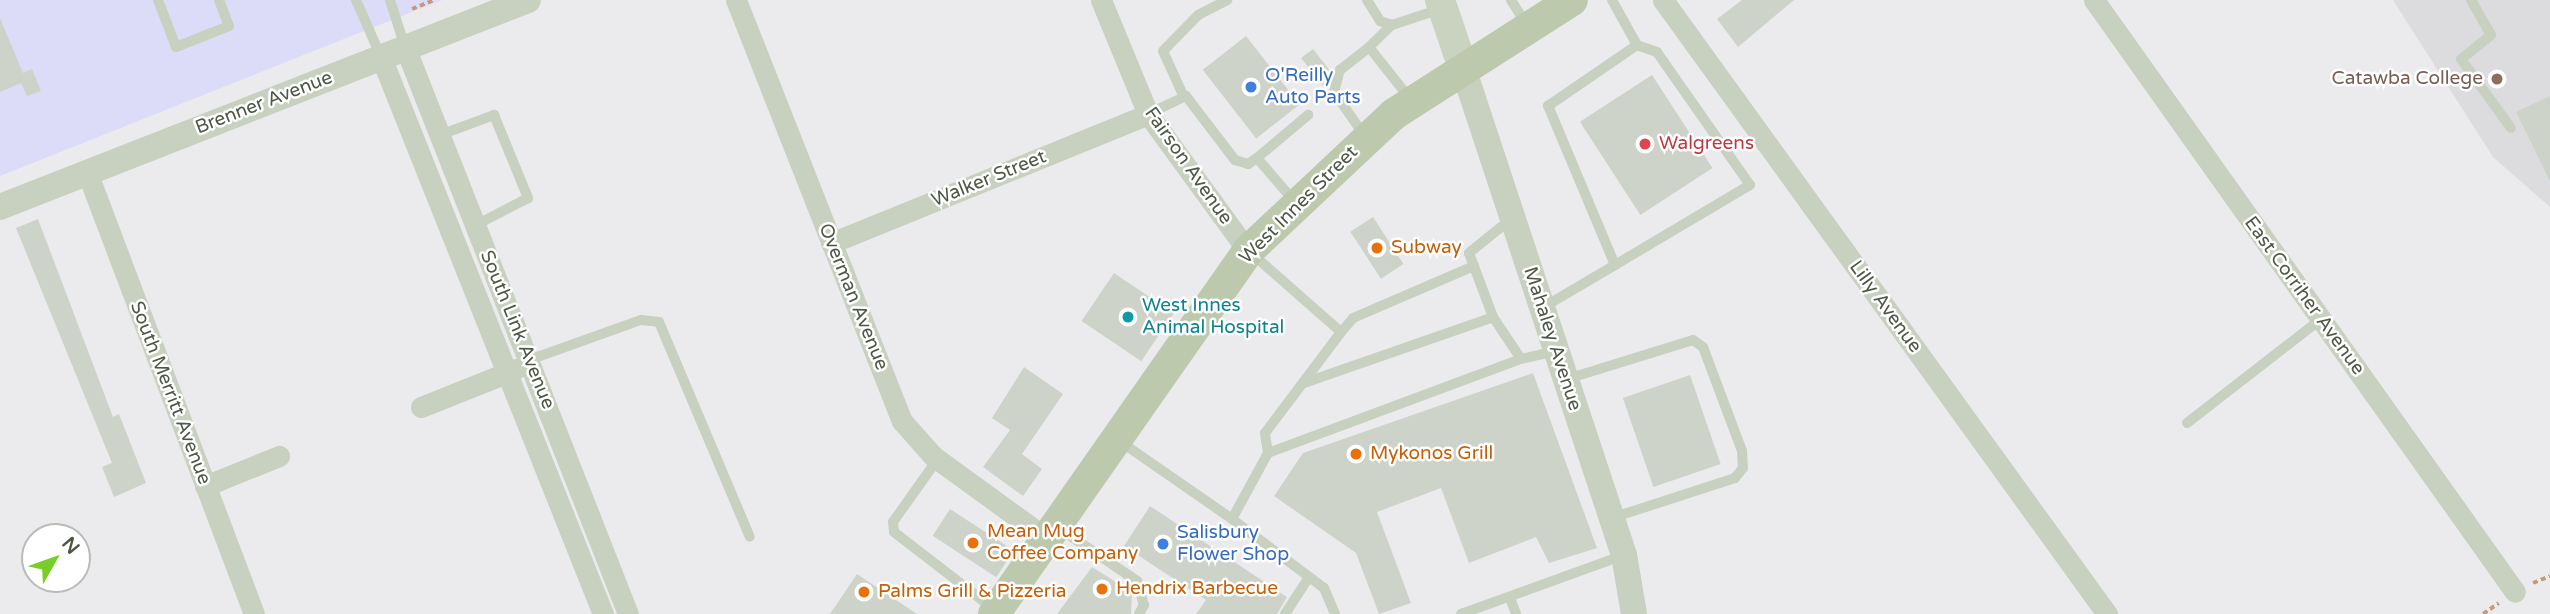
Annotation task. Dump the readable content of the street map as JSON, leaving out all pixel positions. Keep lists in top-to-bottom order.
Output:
{
  "streets": {
    "main road": ["West Innes Street"],
    "street": [
      "Brenner Avenue",
      "Fairson Avenue",
      "Walker Street",
      "East Corriher Avenue",
      "Overman Avenue",
      "Lilly Avenue",
      "South Link Avenue",
      "Mahaley Avenue",
      "South Merritt Avenue"
    ]
  },
  "crossings": [
    ["Brenner Avenue", "South Link Avenue"],
    ["Brenner Avenue", "South Merritt Avenue"],
    ["Fairson Avenue", "Walker Street"],
    ["Fairson Avenue", "West Innes Street"],
    ["Walker Street", "Overman Avenue"],
    ["West Innes Street", "Overman Avenue"],
    ["West Innes Street", "Mahaley Avenue"]
  ],
  "places": [
    "Catawba College",
    "O'Reilly Auto Parts",
    "Walgreens",
    "Subway",
    "West Innes Animal Hospital",
    "Mykonos Grill",
    "Mean Mug Coffee Company",
    "Salisbury Flower Shop",
    "Hendrix Barbecue",
    "Palms Grill & Pizzeria"
  ],
  "north": "top right"
}
